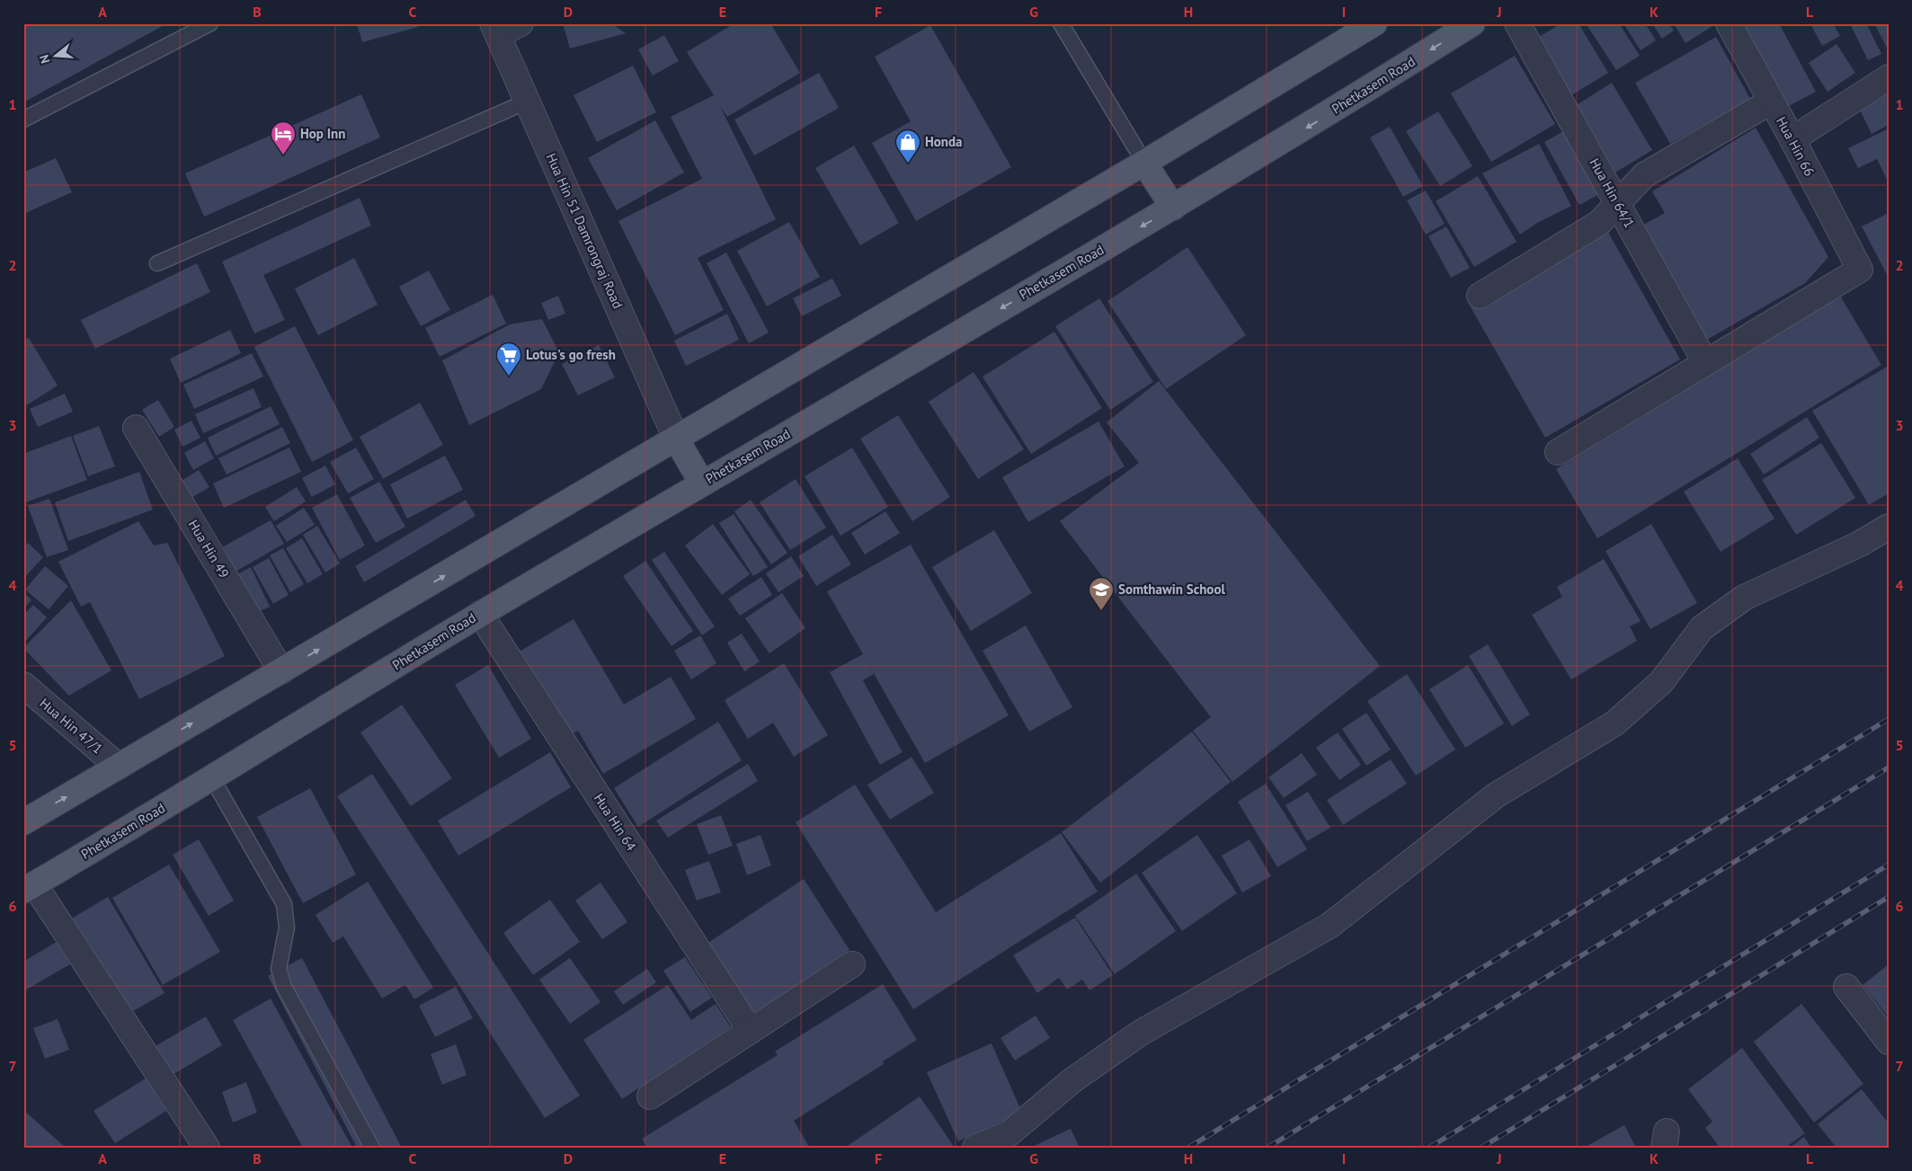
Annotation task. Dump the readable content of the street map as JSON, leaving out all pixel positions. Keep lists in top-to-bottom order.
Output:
{
  "streets": {
    "main road": ["Phetkasem Road"],
    "street": [
      "Hua Hin 66",
      "Hua Hin 64/1",
      "Hua Hin 51 Damrongraj Road",
      "Hua Hin 49",
      "Hua Hin 47/1",
      "Hua Hin 64"
    ]
  },
  "crossings": [
    ["Phetkasem Road", "Hua Hin 64"],
    ["Hua Hin 66", "Hua Hin 64/1"]
  ],
  "places": {
    "hotel": ["Hop Inn"],
    "shop": ["Honda"],
    "supermarket": ["Lotus's go fresh"],
    "school or university": ["Somthawin School"]
  },
  "north": "left",
  "grid": {
    "columns": [
      "A",
      "B",
      "C",
      "D",
      "E",
      "F",
      "G",
      "H",
      "I",
      "J",
      "K",
      "L"
    ],
    "rows": [
      "1",
      "2",
      "3",
      "4",
      "5",
      "6",
      "7"
    ]
  }
}
